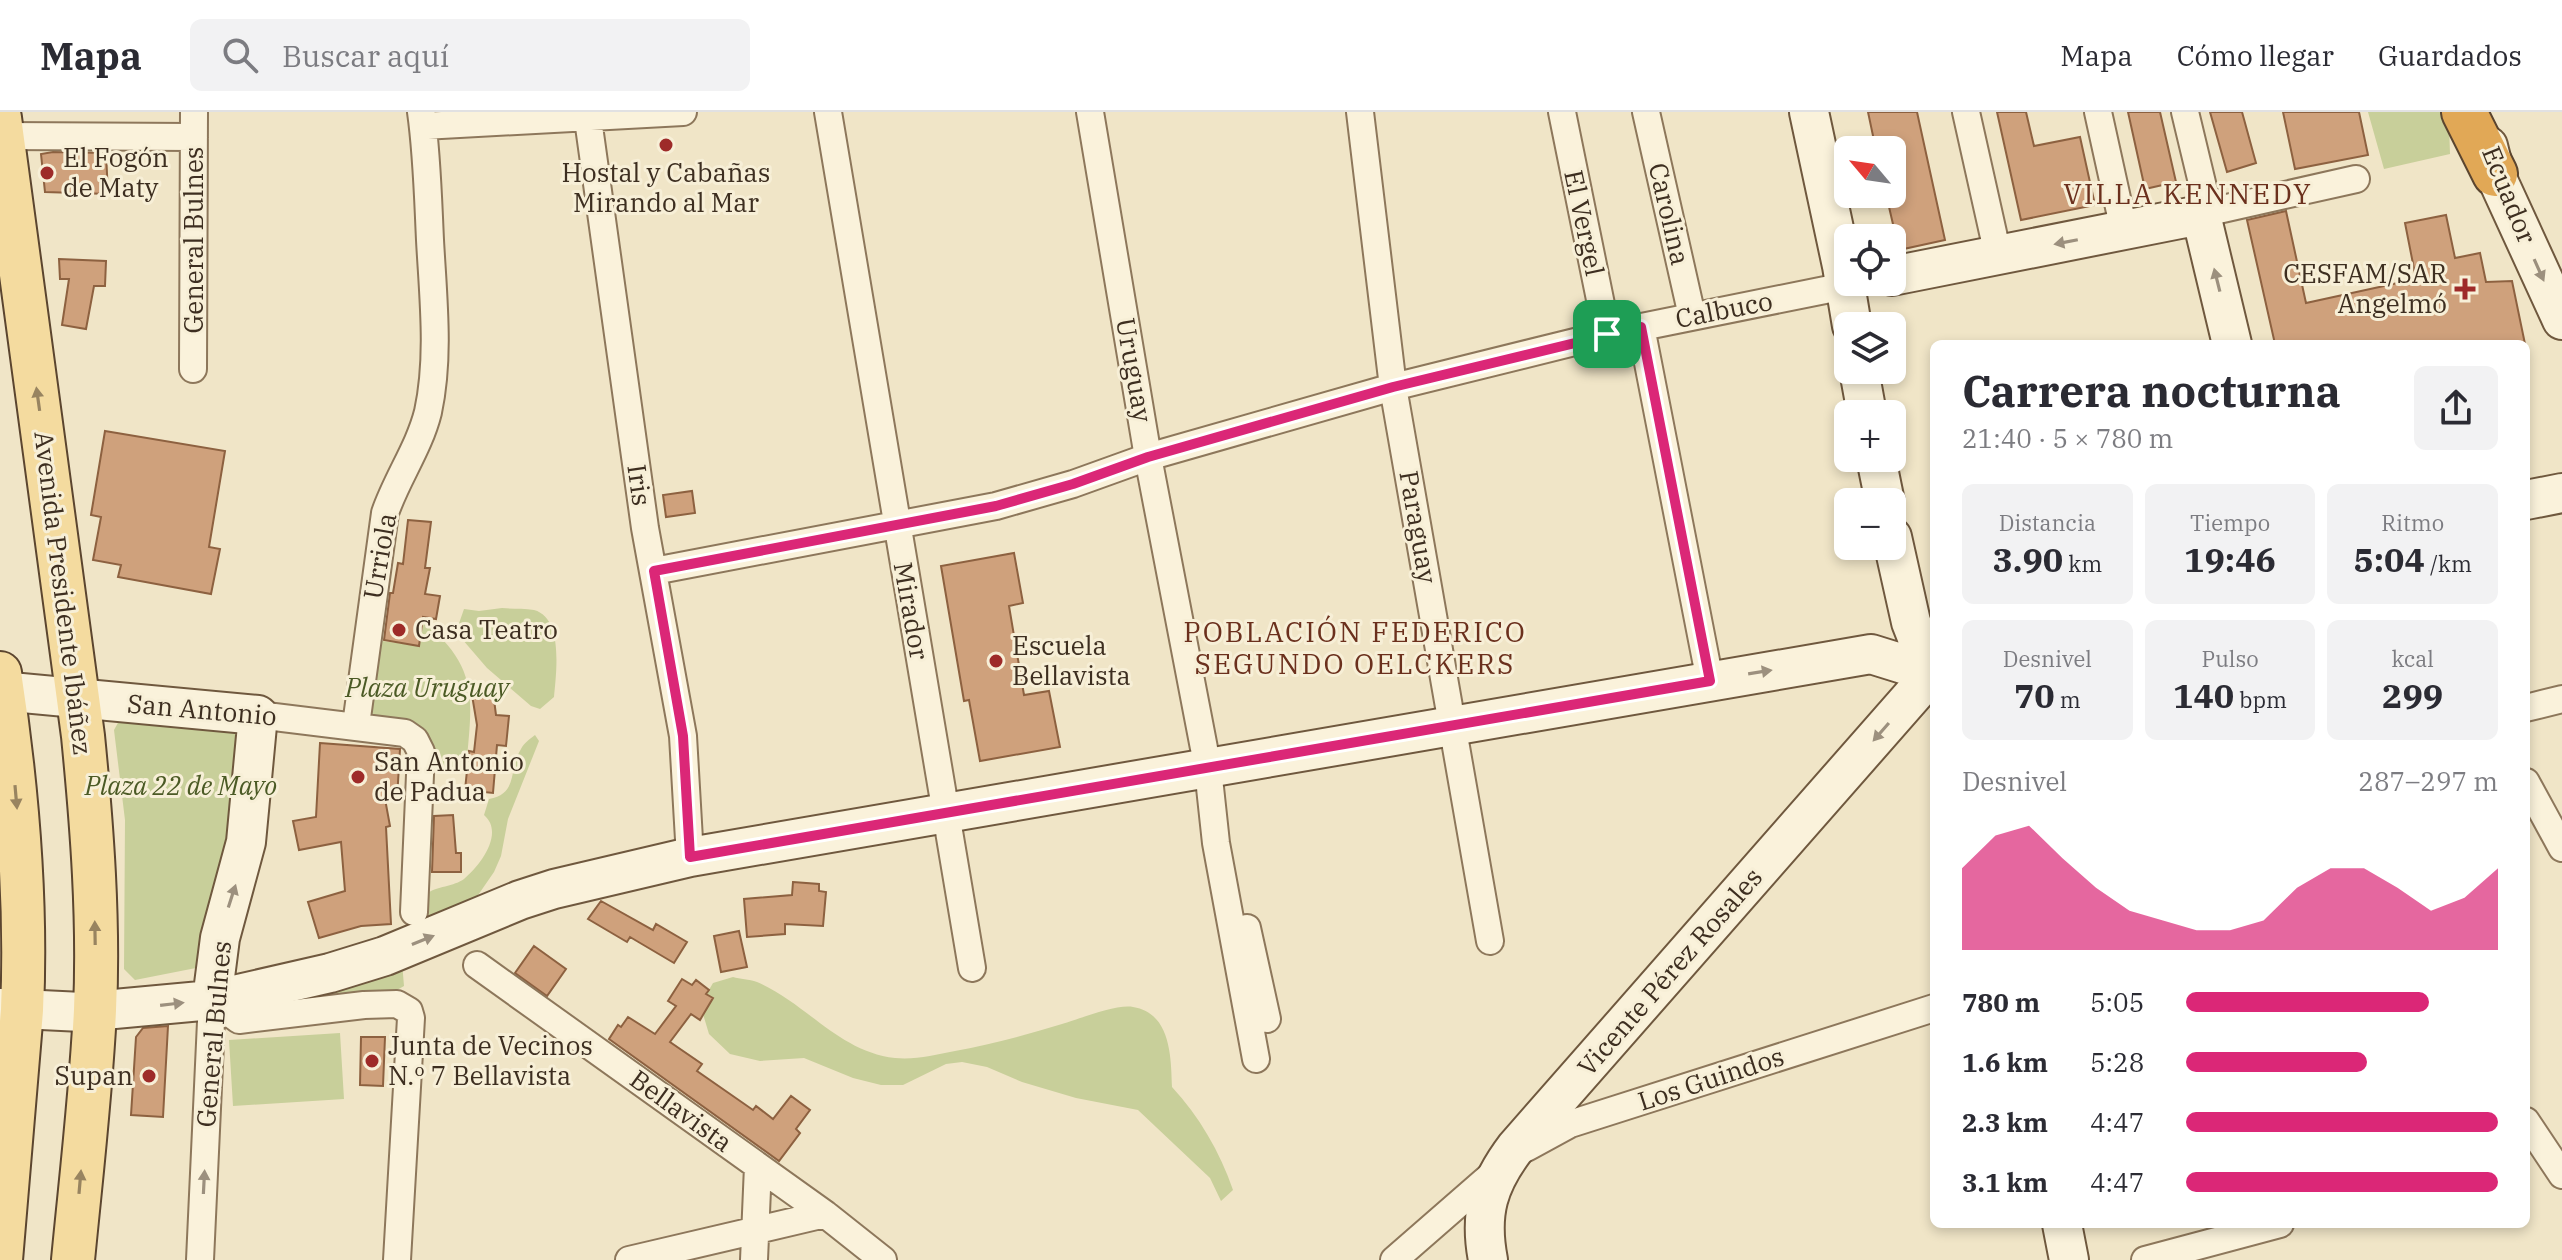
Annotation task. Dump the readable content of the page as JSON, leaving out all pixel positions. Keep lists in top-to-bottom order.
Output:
{
  "streets": {
    "main road": [
      "Ecuador",
      "General Bulnes",
      "Avenida Presidente Ibáñez",
      "San Antonio",
      "Vicente Pérez Rosales"
    ],
    "street": [
      "Carolina",
      "El Vergel",
      "Calbuco",
      "Uruguay",
      "Iris",
      "Paraguay",
      "Urriola",
      "Mirador",
      "Los Guindos",
      "Bellavista"
    ]
  },
  "crossings": [
    ["Carolina", "Calbuco"],
    ["El Vergel", "Calbuco"],
    ["General Bulnes", "San Antonio"],
    ["Calbuco", "Uruguay"],
    ["Calbuco", "Iris"],
    ["Calbuco", "Paraguay"],
    ["Calbuco", "Mirador"],
    ["Urriola", "San Antonio"],
    ["Avenida Presidente Ibáñez", "San Antonio"],
    ["Vicente Pérez Rosales", "Los Guindos"]
  ],
  "one_way": ["Ecuador", "General Bulnes", "Vicente Pérez Rosales"],
  "districts": ["VILLA KENNEDY", "POBLACIÓN FEDERICO SEGUNDO OELCKERS"],
  "parks": ["Plaza Uruguay", "Plaza 22 de Mayo"],
  "places": {
    "other": [
      "Hostal y Cabañas Mirando al Mar",
      "El Fogón de Maty",
      "Casa Teatro",
      "Escuela Bellavista",
      "San Antonio de Padua",
      "Junta de Vecinos N.º 7 Bellavista",
      "Supan"
    ],
    "health": ["CESFAM/SAR Angelmó"]
  },
  "north": "top left",
  "page": {
    "header": "Mapa",
    "search": "Buscar aquí",
    "nav": ["Mapa", "Cómo llegar", "Guardados"],
    "map_buttons": ["+", "−"],
    "heading": ["Carrera nocturna", "21:40 · 5 × 780 m"],
    "stats": [
      ["Distancia", "3.90 km"],
      ["Tiempo", "19:46"],
      ["Ritmo", "5:04 /km"],
      ["Desnivel", "70 m"],
      ["Pulso", "140 bpm"],
      ["kcal", "299"]
    ],
    "chart": ["Desnivel", "287–297 m"],
    "list": [
      {
        "name": "780 m",
        "note": "5:05"
      },
      {
        "name": "1.6 km",
        "note": "5:28"
      },
      {
        "name": "2.3 km",
        "note": "4:47"
      },
      {
        "name": "3.1 km",
        "note": "4:47"
      }
    ]
  }
}
